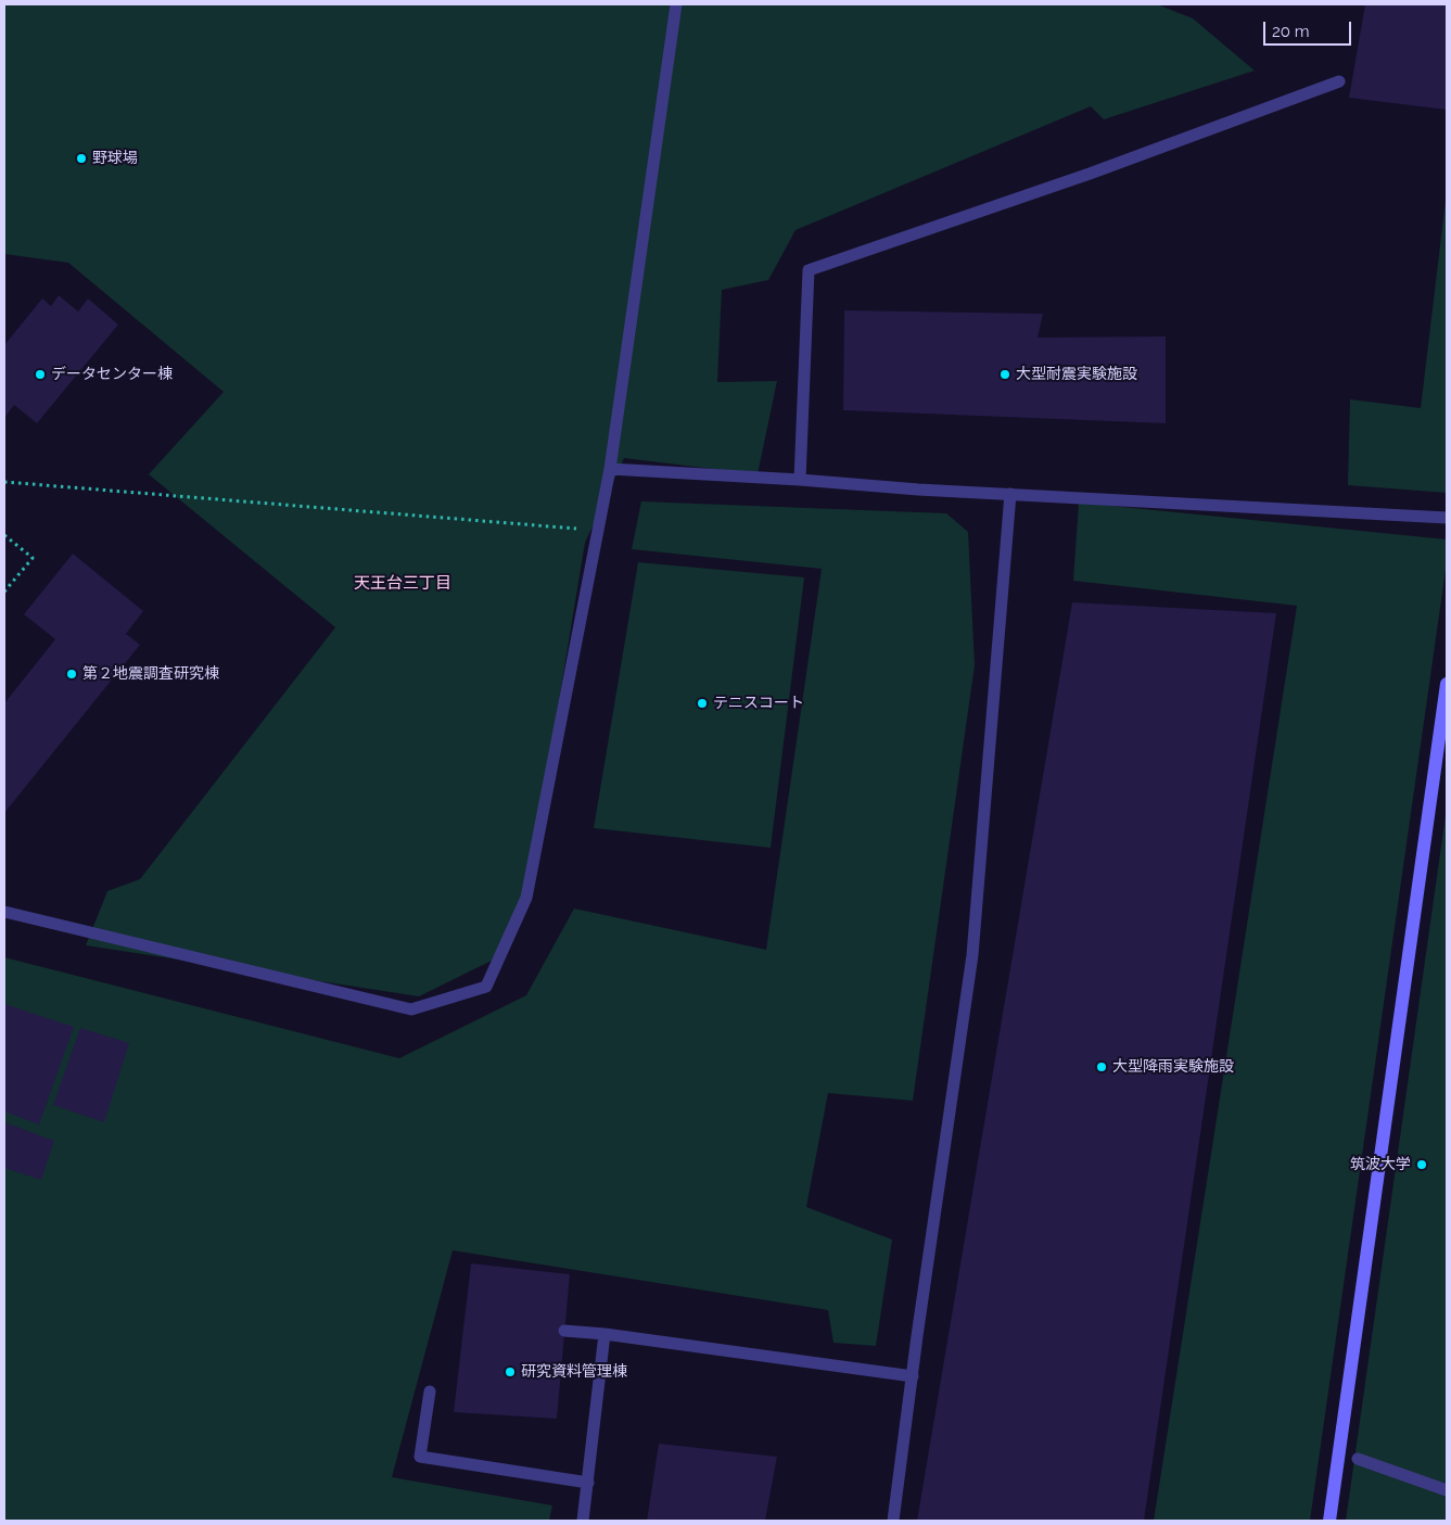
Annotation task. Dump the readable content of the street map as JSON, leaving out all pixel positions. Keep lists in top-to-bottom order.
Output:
{
  "districts": ["天王台三丁目"],
  "places": [
    "野球場",
    "データセンター棟",
    "大型耐震実験施設",
    "第２地震調査研究棟",
    "テニスコート",
    "大型降雨実験施設",
    "筑波大学",
    "研究資料管理棟"
  ],
  "scale_bar": "20 m"
}
